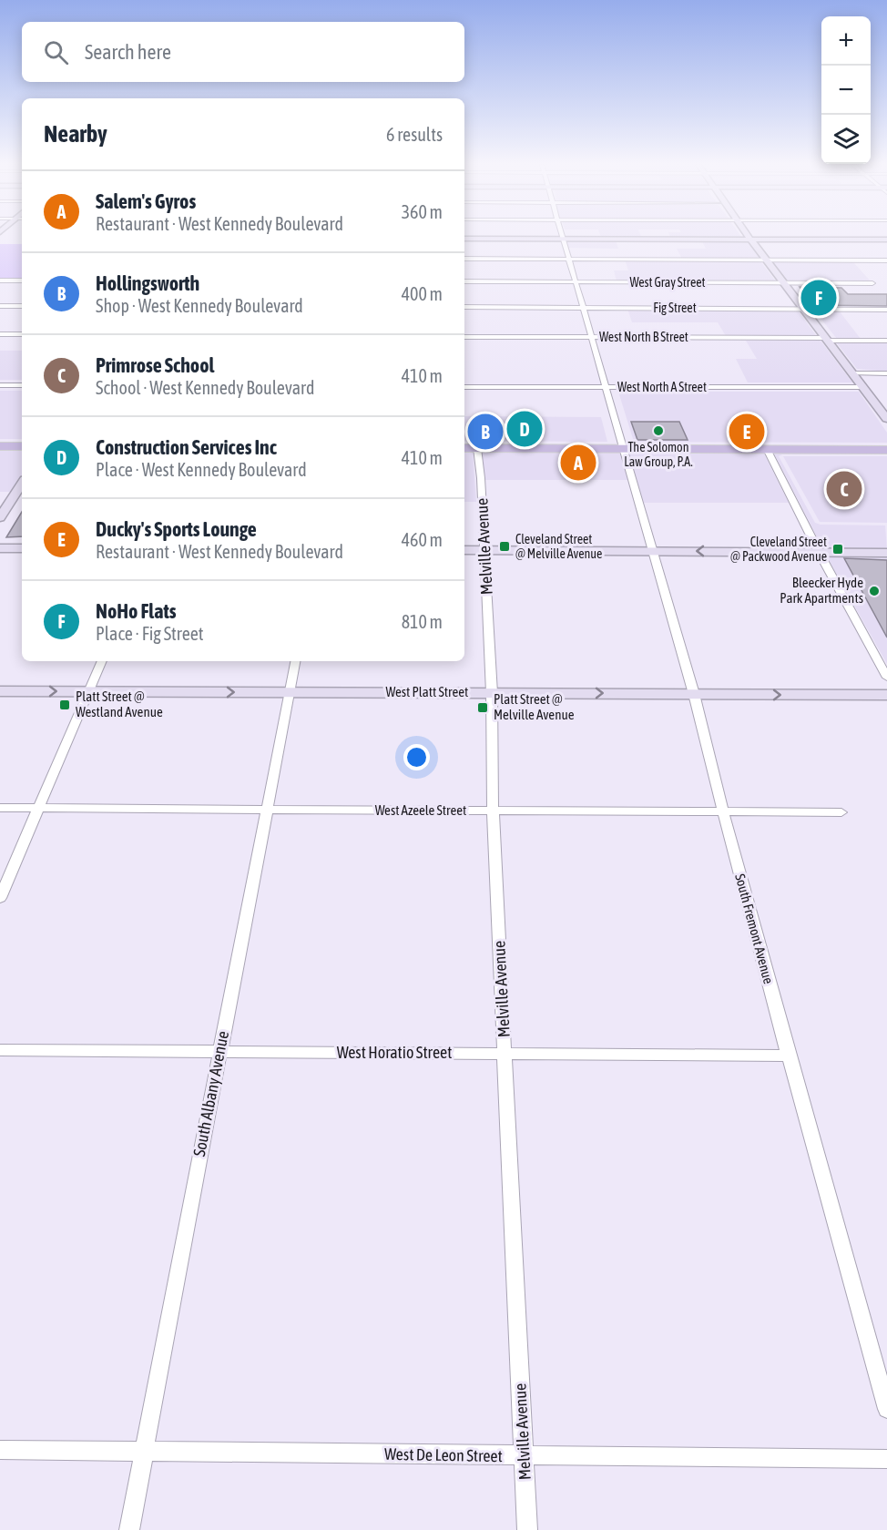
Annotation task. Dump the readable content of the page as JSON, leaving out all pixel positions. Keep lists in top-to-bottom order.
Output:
{
  "streets": {
    "street": [
      "West Gray Street",
      "Fig Street",
      "West North B Street",
      "West North A Street",
      "Melville Avenue",
      "West Platt Street",
      "West Azeele Street",
      "South Fremont Avenue",
      "West Horatio Street",
      "South Albany Avenue",
      "West De Leon Street"
    ]
  },
  "crossings": [
    ["West Gray Street", "South Fremont Avenue"],
    ["Fig Street", "South Fremont Avenue"],
    ["West North B Street", "South Fremont Avenue"],
    ["West North A Street", "South Fremont Avenue"],
    ["Melville Avenue", "West Platt Street"],
    ["Melville Avenue", "West Azeele Street"],
    ["Melville Avenue", "West Horatio Street"],
    ["Melville Avenue", "West De Leon Street"],
    ["West Platt Street", "South Fremont Avenue"],
    ["West Platt Street", "South Albany Avenue"],
    ["West Azeele Street", "South Fremont Avenue"],
    ["West Azeele Street", "South Albany Avenue"],
    ["South Fremont Avenue", "West Horatio Street"],
    ["West Horatio Street", "South Albany Avenue"],
    ["South Albany Avenue", "West De Leon Street"]
  ],
  "one_way": ["West Platt Street"],
  "places": {
    "other": ["The Solomon Law Group, P.A.", "Bleecker Hyde Park Apartments"],
    "transit": [
      "Cleveland Street @ Melville Avenue",
      "Cleveland Street @ Packwood Avenue",
      "Platt Street @ Westland Avenue",
      "Platt Street @ Melville Avenue"
    ]
  },
  "page": {
    "map_buttons": ["+", "−"],
    "search": "Search here",
    "heading": ["Nearby", "6 results"],
    "list": [
      {
        "mark": "A",
        "name": "Salem's Gyros",
        "note": "Restaurant · West Kennedy Boulevard",
        "value": "360 m"
      },
      {
        "mark": "B",
        "name": "Hollingsworth",
        "note": "Shop · West Kennedy Boulevard",
        "value": "400 m"
      },
      {
        "mark": "C",
        "name": "Primrose School",
        "note": "School · West Kennedy Boulevard",
        "value": "410 m"
      },
      {
        "mark": "D",
        "name": "Construction Services Inc",
        "note": "Place · West Kennedy Boulevard",
        "value": "410 m"
      },
      {
        "mark": "E",
        "name": "Ducky's Sports Lounge",
        "note": "Restaurant · West Kennedy Boulevard",
        "value": "460 m"
      },
      {
        "mark": "F",
        "name": "NoHo Flats",
        "note": "Place · Fig Street",
        "value": "810 m"
      }
    ],
    "pins": [
      "F",
      "D",
      "B",
      "E",
      "A",
      "C"
    ]
  }
}
